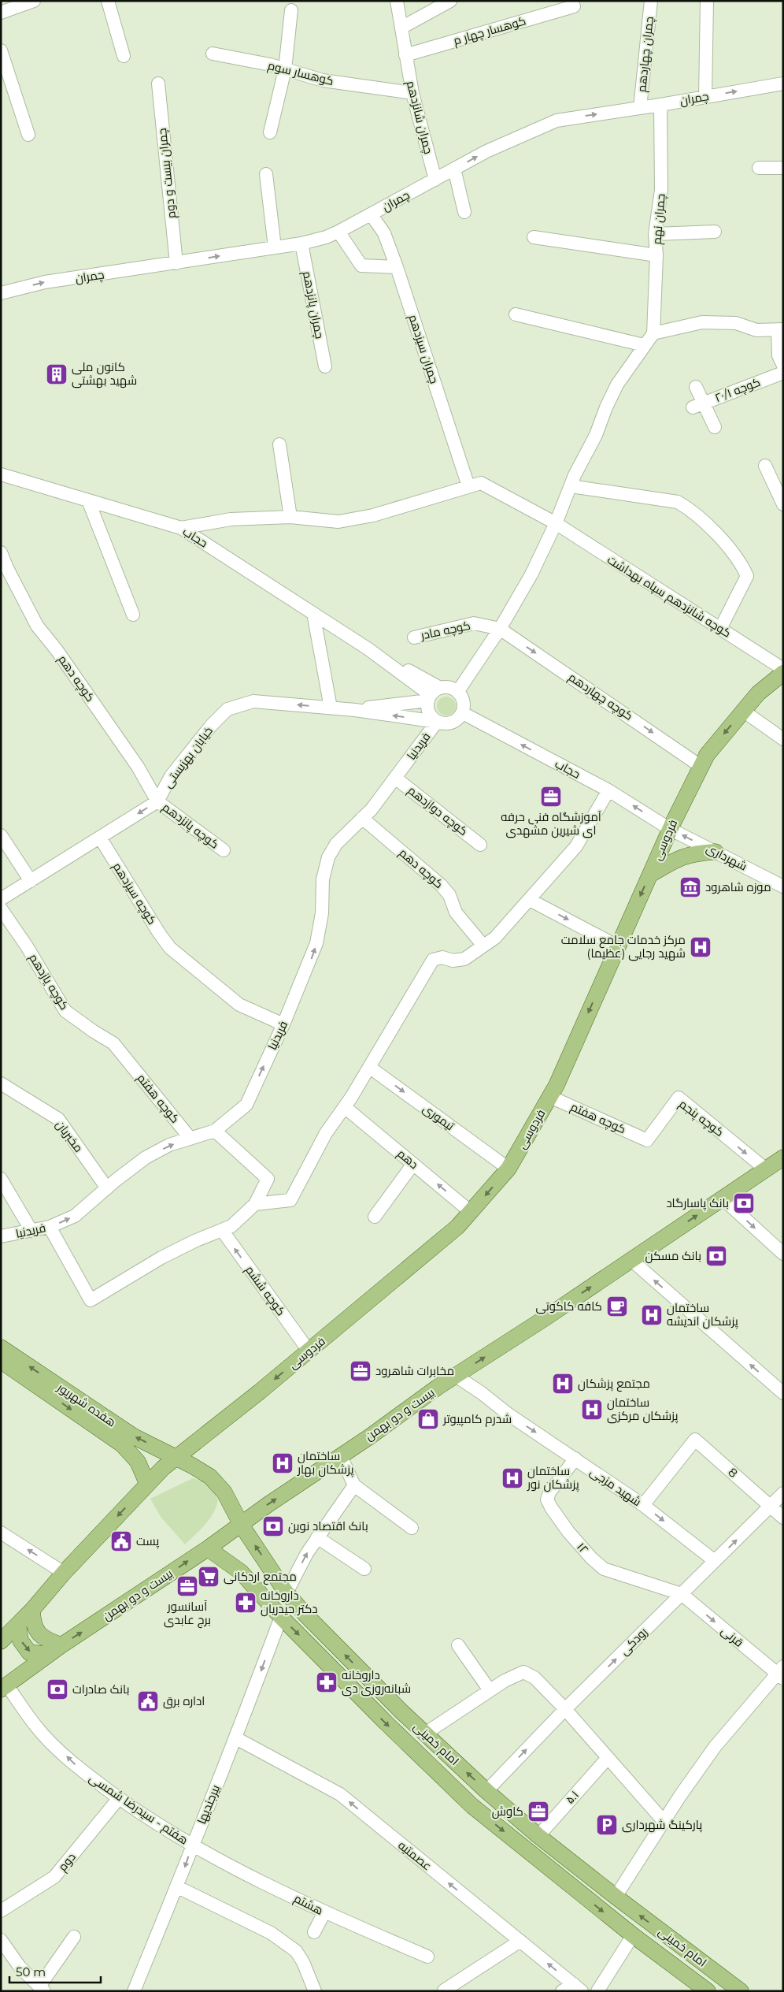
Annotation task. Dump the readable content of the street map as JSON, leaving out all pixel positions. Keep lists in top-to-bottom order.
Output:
{
  "streets": {
    "main road": [
      "فردوسی",
      "هفده شهریور",
      "بیست و دو بهمن",
      "امام خمینی"
    ],
    "street": [
      "کوهسار چهار م",
      "چمران چهاردهم",
      "کوهسار سوم",
      "چمران",
      "چمران شانزدهم",
      "چمران بیست و دوم",
      "چمران نهم",
      "چمران پانزدهم",
      "چمران سیزدهم",
      "کوچه ۲۰/۱",
      "حجاب",
      "کوچه شانزدهم سپاه بهداشت",
      "کوچه مادر",
      "کوچه دهم",
      "کوچه چهاردهم",
      "فریدنیا",
      "خیابان بهزیستی",
      "کوچه دوازدهم",
      "کوچه پانزدهم",
      "شهرداری",
      "کوچه سیزدهم",
      "کوچه یازدهم",
      "کوچه هفتم",
      "تیموری",
      "کوچه پنجم",
      "مخبریان",
      "دهم",
      "کوچه ششم",
      "8",
      "شهید مزجی",
      "۱۲",
      "قرنی",
      "رودکی",
      "۵.۱",
      "بیرجندیها",
      "هفتم - سیدرضا شمسی",
      "عصمتیه",
      "دوم",
      "هشتم"
    ]
  },
  "crossings": [
    ["کوهسار چهار م", "چمران شانزدهم"],
    ["چمران چهاردهم", "چمران"],
    ["کوهسار سوم", "چمران شانزدهم"],
    ["چمران", "چمران شانزدهم"],
    ["چمران", "چمران بیست و دوم"],
    ["چمران", "چمران نهم"],
    ["چمران", "چمران پانزدهم"],
    ["چمران", "چمران سیزدهم"],
    ["چمران سیزدهم", "کوچه شانزدهم سپاه بهداشت"],
    ["حجاب", "کوچه شانزدهم سپاه بهداشت"],
    ["حجاب", "فریدنیا"],
    ["حجاب", "خیابان بهزیستی"],
    ["حجاب", "فردوسی"],
    ["حجاب", "شهرداری"],
    ["کوچه مادر", "کوچه چهاردهم"],
    ["کوچه دهم", "فریدنیا"],
    ["کوچه دهم", "خیابان بهزیستی"],
    ["کوچه دهم", "کوچه پانزدهم"],
    ["کوچه چهاردهم", "فردوسی"],
    ["فریدنیا", "خیابان بهزیستی"],
    ["فریدنیا", "کوچه دوازدهم"],
    ["فریدنیا", "کوچه سیزدهم"],
    ["فریدنیا", "کوچه هفتم"],
    ["فریدنیا", "مخبریان"],
    ["خیابان بهزیستی", "کوچه پانزدهم"],
    ["خیابان بهزیستی", "کوچه سیزدهم"],
    ["فردوسی", "شهرداری"],
    ["فردوسی", "کوچه هفتم"],
    ["فردوسی", "تیموری"],
    ["فردوسی", "دهم"],
    ["فردوسی", "کوچه ششم"],
    ["فردوسی", "هفده شهریور"],
    ["فردوسی", "امام خمینی"],
    ["کوچه یازدهم", "کوچه هفتم"],
    ["کوچه هفتم", "کوچه پنجم"],
    ["کوچه پنجم", "بیست و دو بهمن"],
    ["هفده شهریور", "امام خمینی"],
    ["بیست و دو بهمن", "شهید مزجی"],
    ["بیست و دو بهمن", "امام خمینی"],
    ["بیست و دو بهمن", "هفتم - سیدرضا شمسی"],
    ["8", "شهید مزجی"],
    ["8", "رودکی"],
    ["شهید مزجی", "۱۲"],
    ["شهید مزجی", "رودکی"],
    ["۱۲", "قرنی"],
    ["۱۲", "رودکی"],
    ["قرنی", "رودکی"],
    ["رودکی", "امام خمینی"],
    ["امام خمینی", "۵.۱"],
    ["امام خمینی", "بیرجندیها"],
    ["بیرجندیها", "هفتم - سیدرضا شمسی"],
    ["بیرجندیها", "عصمتیه"],
    ["بیرجندیها", "هشتم"],
    ["هفتم - سیدرضا شمسی", "دوم"],
    ["هفتم - سیدرضا شمسی", "هشتم"]
  ],
  "one_way": [
    "چمران",
    "کوچه چهاردهم",
    "خیابان بهزیستی",
    "فردوسی",
    "شهرداری",
    "تیموری",
    "دهم",
    "کوچه ششم",
    "بیست و دو بهمن",
    "شهید مزجی",
    "قرنی",
    "رودکی",
    "بیرجندیها",
    "هفتم - سیدرضا شمسی",
    "عصمتیه"
  ],
  "places": {
    "building": ["کانون ملی شهید بهشتی"],
    "office": [
      "آموزشگاه فنی حرفه ای شیرین مشهدی",
      "مخابرات شاهرود",
      "آسانسور برج عابدی",
      "کاوش"
    ],
    "museum": ["موزه شاهرود"],
    "hospital": [
      "مرکز خدمات جامع سلامت شهید رجایی (عظیما)",
      "ساختمان پزشکان اندیشه",
      "مجتمع پزشکان",
      "ساختمان پزشکان مرکزی",
      "ساختمان پزشکان بهار",
      "ساختمان پزشکان نور"
    ],
    "bank": [
      "بانک پاسارگاد",
      "بانک مسکن",
      "بانک اقتصاد نوین",
      "بانک صادرات"
    ],
    "cafe": ["کافه کاکوتی"],
    "shop": ["شدرم کامپیوتر"],
    "public building": ["پست", "اداره برق"],
    "supermarket": ["مجتمع اردکانی"],
    "pharmacy": ["داروخانه دکتر حیدریان", "داروخانه شبانه‌روزی دی"],
    "parking": ["پارکینگ شهرداری"]
  },
  "scale_bar": "50 m"
}
